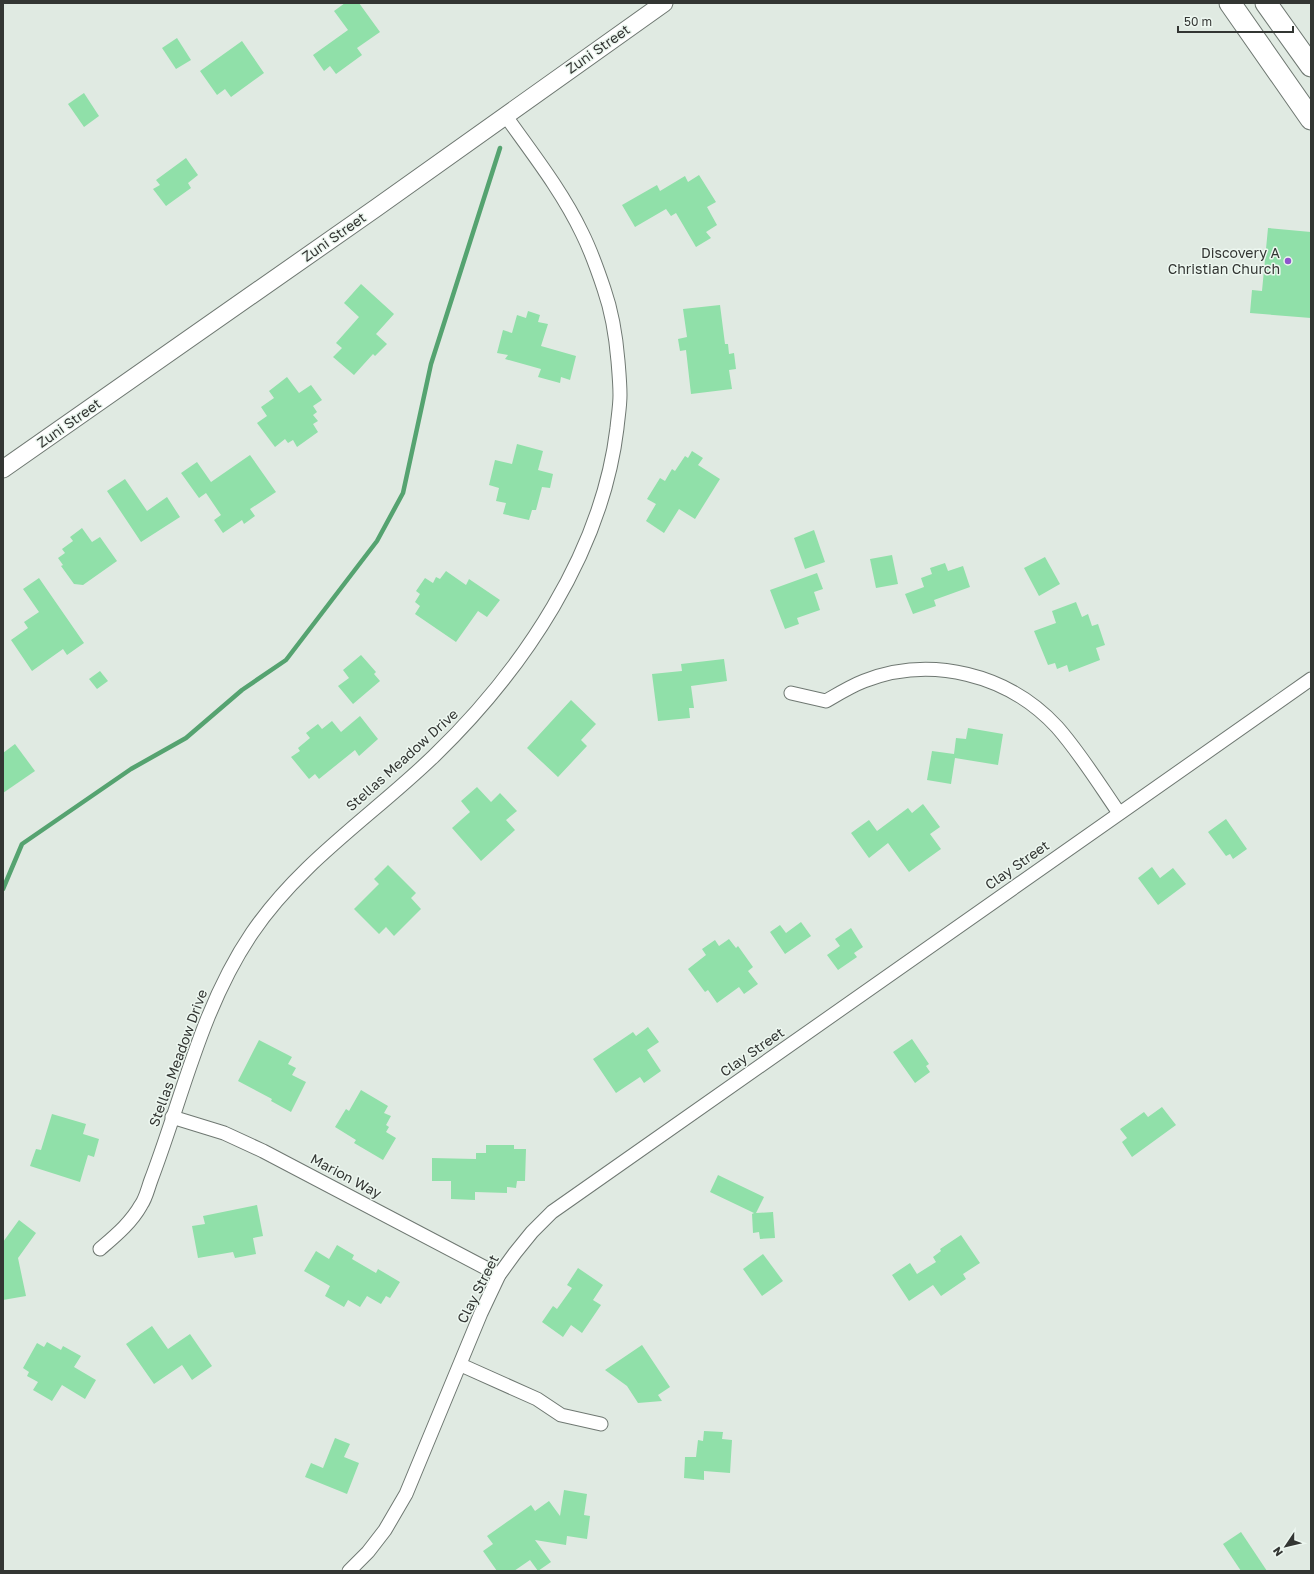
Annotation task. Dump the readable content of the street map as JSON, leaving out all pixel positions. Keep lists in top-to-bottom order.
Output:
{
  "streets": {
    "street": [
      "Zuni Street",
      "Stellas Meadow Drive",
      "Clay Street",
      "Marion Way"
    ]
  },
  "crossings": [
    ["Zuni Street", "Stellas Meadow Drive"],
    ["Stellas Meadow Drive", "Marion Way"],
    ["Clay Street", "Marion Way"]
  ],
  "places": ["Discovery A Christian Church"],
  "scale_bar": "50 m",
  "north": "bottom left"
}
